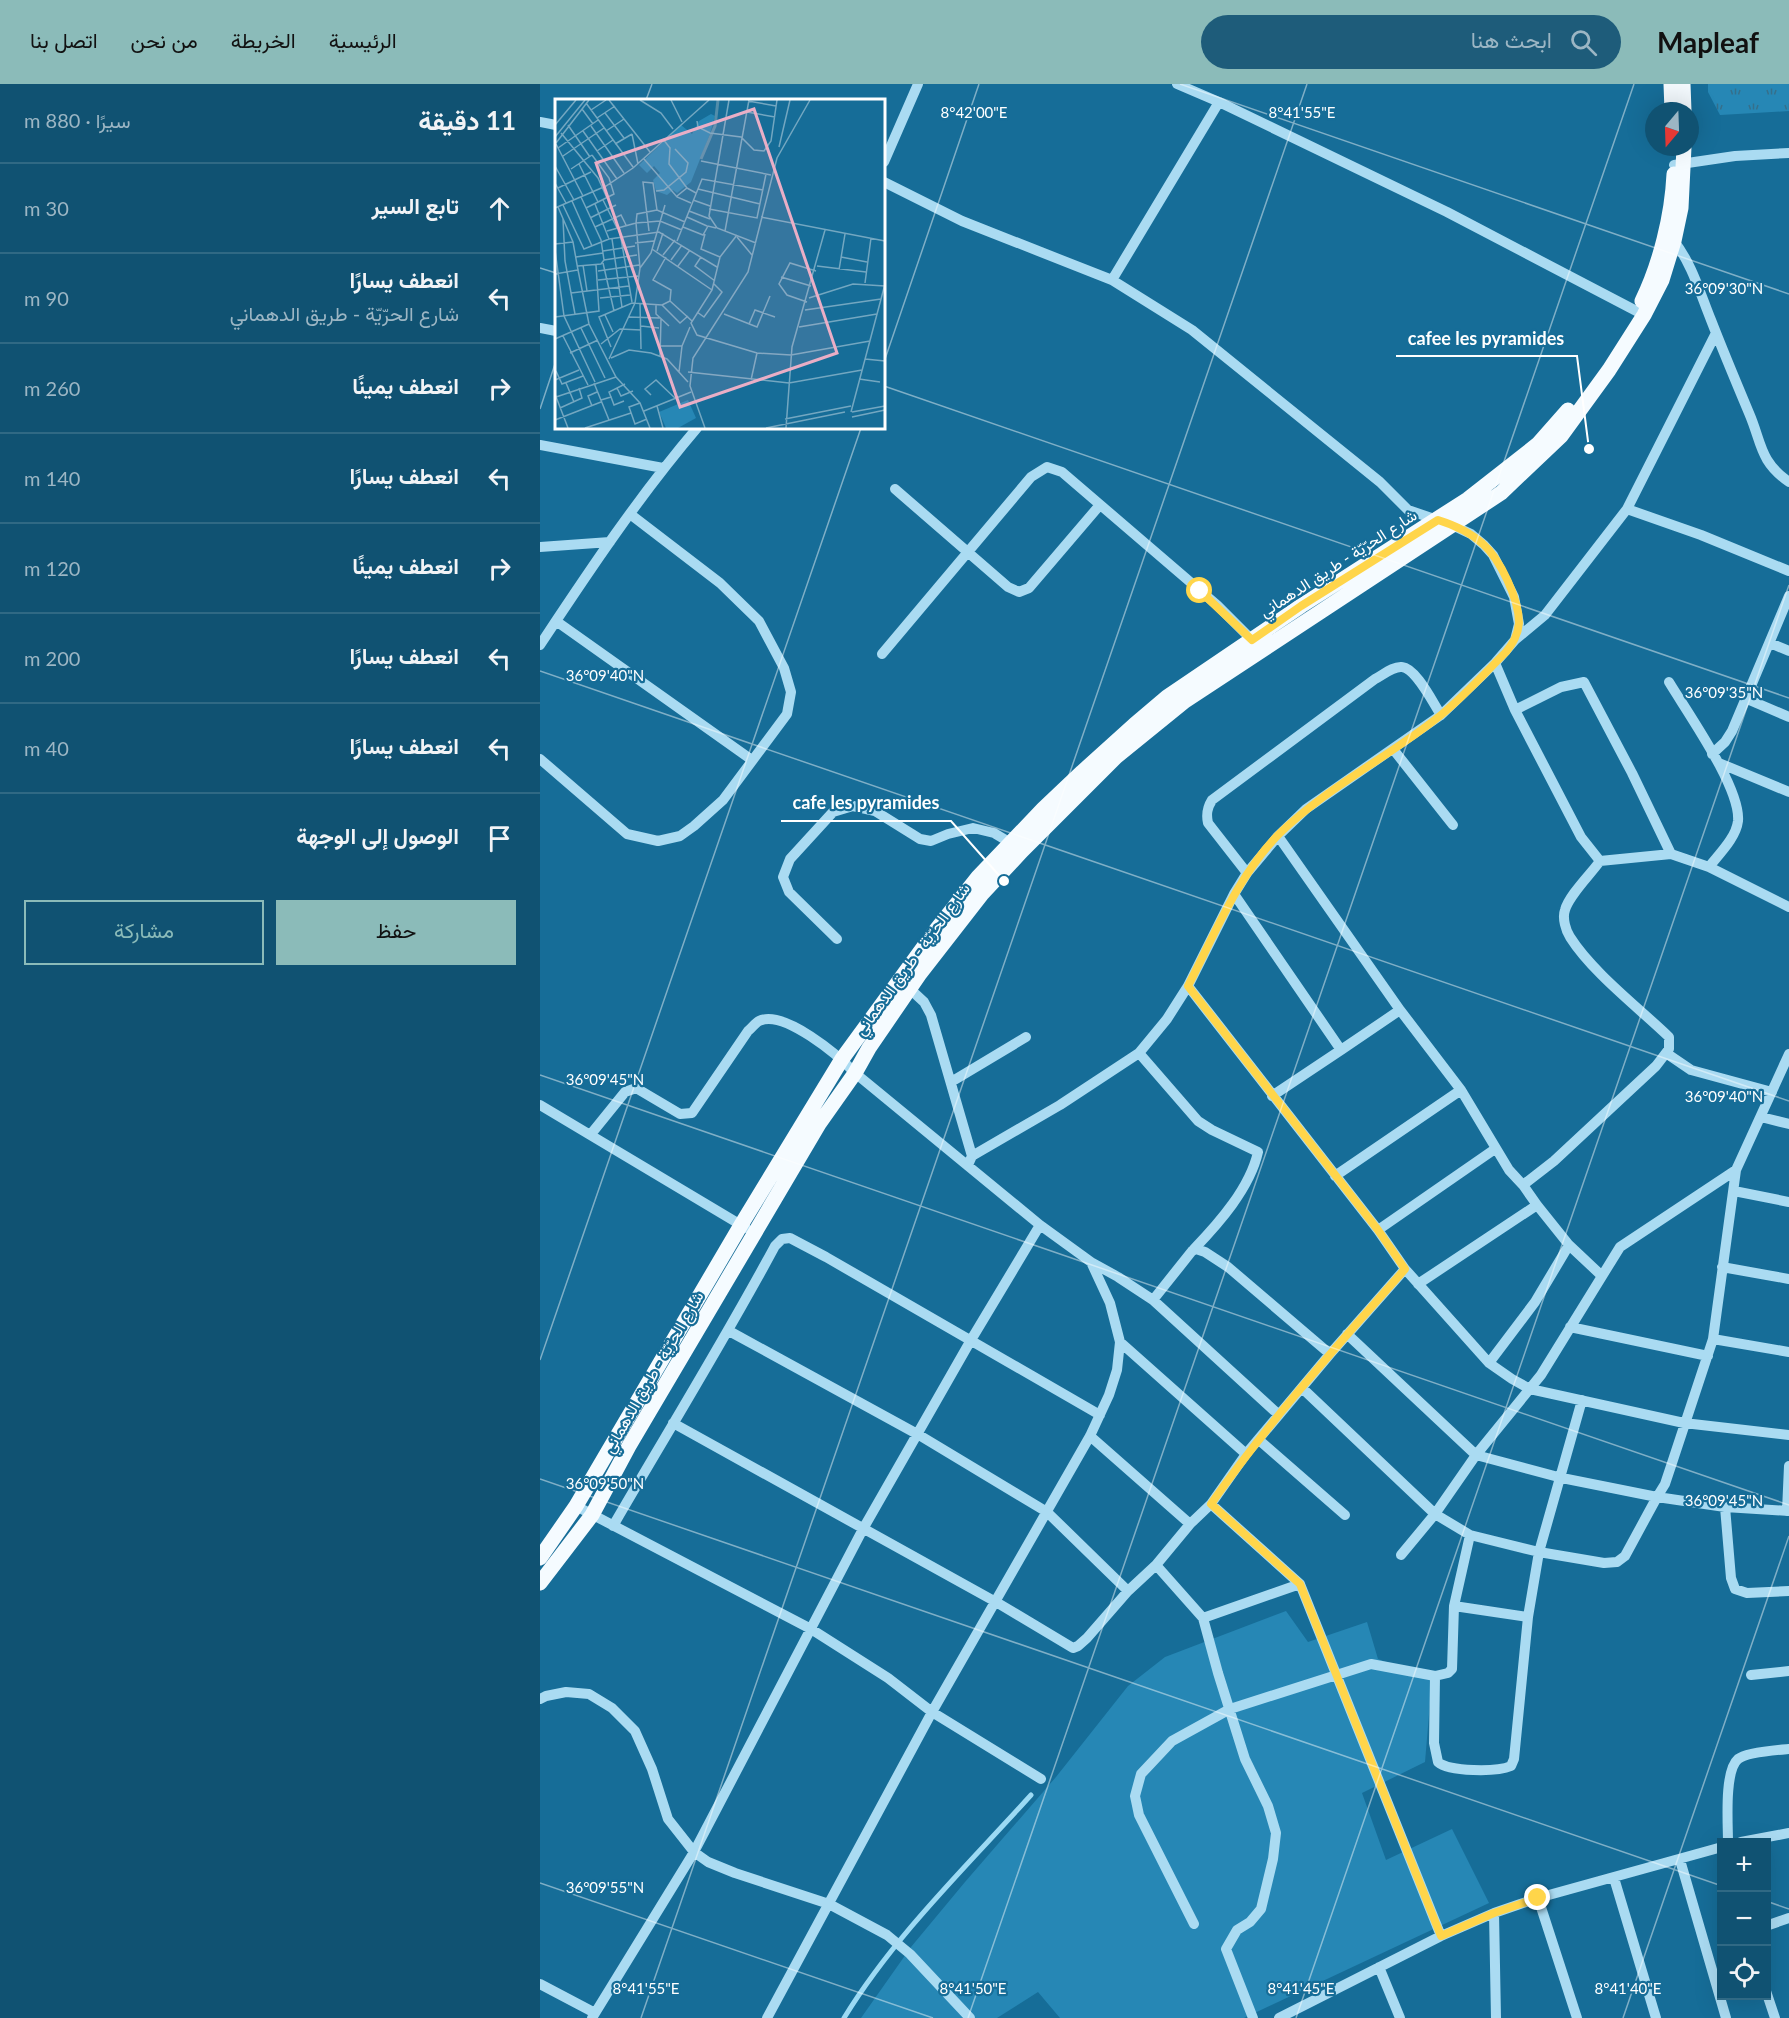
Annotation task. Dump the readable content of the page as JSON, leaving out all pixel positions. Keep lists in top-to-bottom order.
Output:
{
  "streets": {
    "main road": ["شارع الحرّيّة - طريق الدهماني"]
  },
  "places": ["cafee les pyramides", "cafe les pyramides"],
  "north": "bottom",
  "page": {
    "header": "Mapleaf",
    "search": "ابحث هنا",
    "nav": [
      "الرئيسية",
      "الخريطة",
      "من نحن",
      "اتصل بنا"
    ],
    "heading": ["11 دقيقة", "سيرًا · 880 m"],
    "list": [
      ["تابع السير", "30 m"],
      ["انعطف يسارًا", "شارع الحرّيّة - طريق الدهماني", "90 m"],
      ["انعطف يمينًا", "260 m"],
      ["انعطف يسارًا", "140 m"],
      ["انعطف يمينًا", "120 m"],
      ["انعطف يسارًا", "200 m"],
      ["انعطف يسارًا", "40 m"],
      "الوصول إلى الوجهة"
    ],
    "buttons": ["حفظ", "مشاركة"],
    "map_buttons": ["+", "−"]
  },
  "coordinates": [
    "8°41'55\"E",
    "8°42'00\"E",
    "36°09'30\"N",
    "36°09'40\"N",
    "36°09'35\"N",
    "36°09'45\"N",
    "36°09'50\"N",
    "36°09'55\"N",
    "8°41'50\"E",
    "8°41'45\"E",
    "8°41'40\"E"
  ]
}
